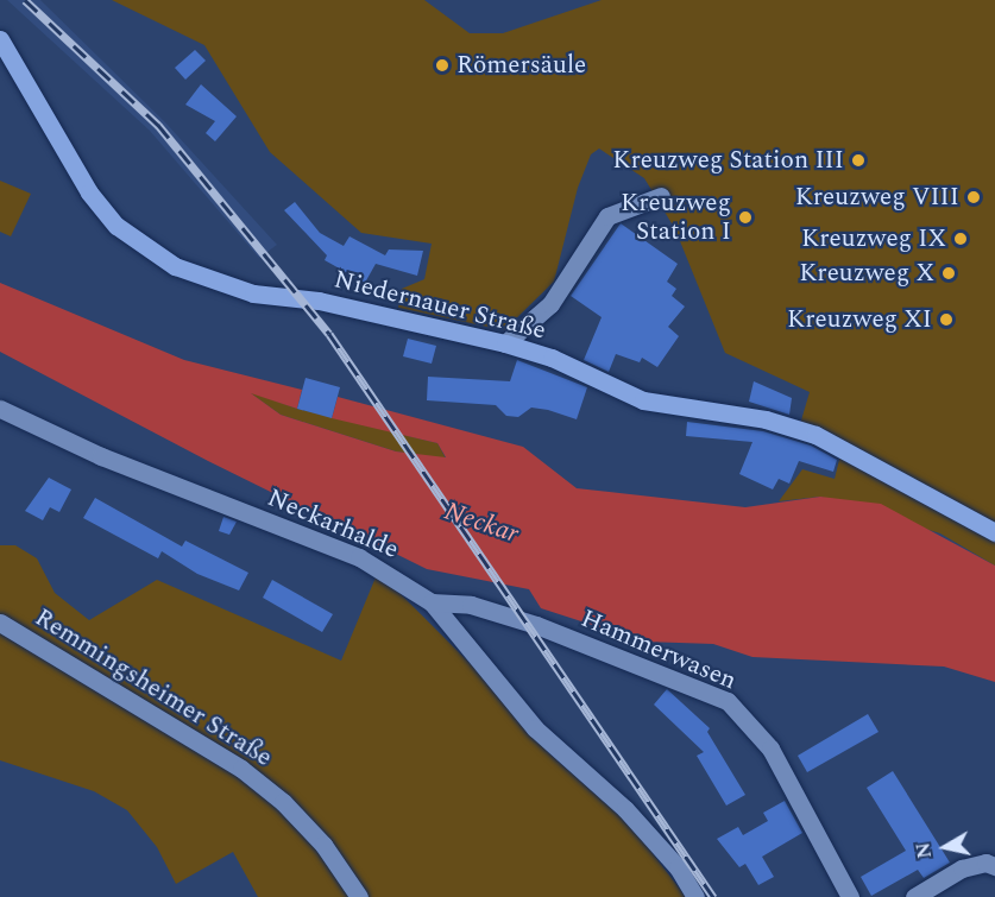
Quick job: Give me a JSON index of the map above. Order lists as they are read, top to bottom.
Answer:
{
  "streets": {
    "main road": ["Niedernauer Straße"],
    "street": ["Neckarhalde", "Hammerwasen", "Remmingsheimer Straße"]
  },
  "crossings": [
    ["Neckarhalde", "Hammerwasen"]
  ],
  "water": ["Neckar"],
  "places": [
    "Römersäule",
    "Kreuzweg Station III",
    "Kreuzweg VIII",
    "Kreuzweg Station I",
    "Kreuzweg IX",
    "Kreuzweg X",
    "Kreuzweg XI"
  ],
  "north": "left"
}
